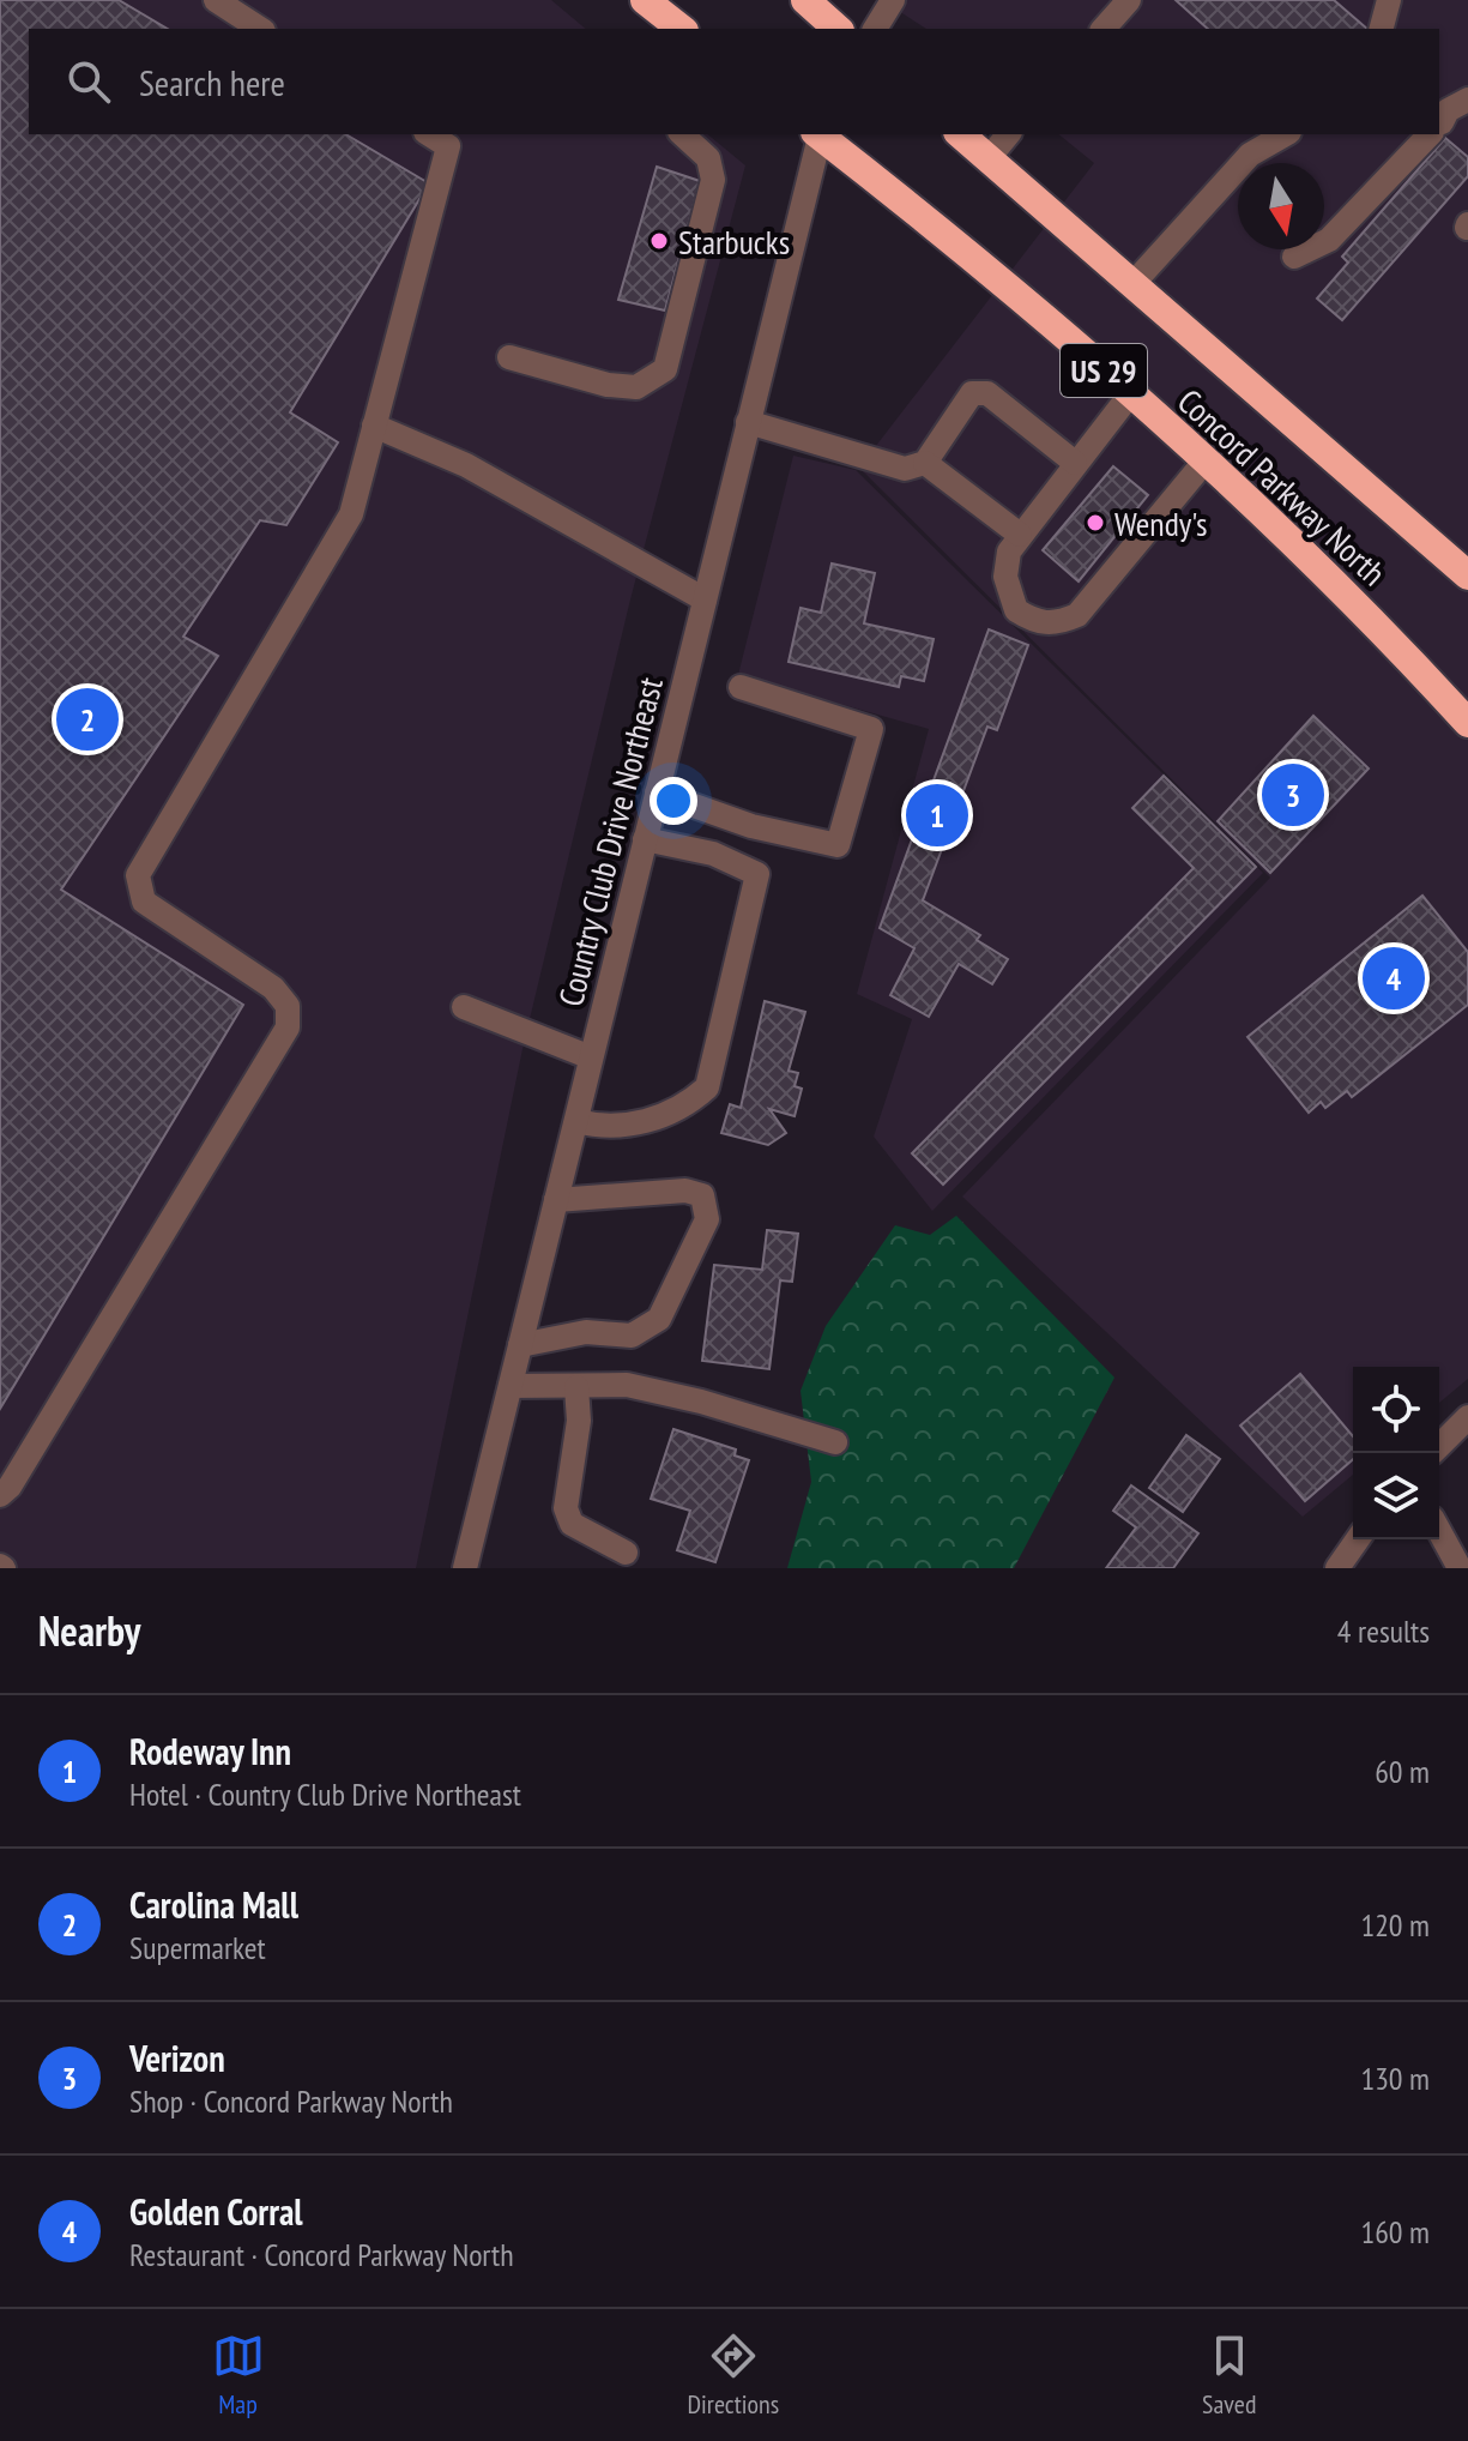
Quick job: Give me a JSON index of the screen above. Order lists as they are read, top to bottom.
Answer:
{
  "streets": {
    "highway": ["US 29", "Concord Parkway North"],
    "street": ["Country Club Drive Northeast"]
  },
  "places": ["Starbucks", "Wendy's"],
  "north": "bottom",
  "page": {
    "search": "Search here",
    "pins": [
      "2",
      "3",
      "1",
      "4"
    ],
    "heading": ["Nearby", "4 results"],
    "list": [
      {
        "mark": "1",
        "name": "Rodeway Inn",
        "note": "Hotel · Country Club Drive Northeast",
        "value": "60 m"
      },
      {
        "mark": "2",
        "name": "Carolina Mall",
        "note": "Supermarket",
        "value": "120 m"
      },
      {
        "mark": "3",
        "name": "Verizon",
        "note": "Shop · Concord Parkway North",
        "value": "130 m"
      },
      {
        "mark": "4",
        "name": "Golden Corral",
        "note": "Restaurant · Concord Parkway North",
        "value": "160 m"
      }
    ],
    "nav": ["Map", "Directions", "Saved"]
  }
}
